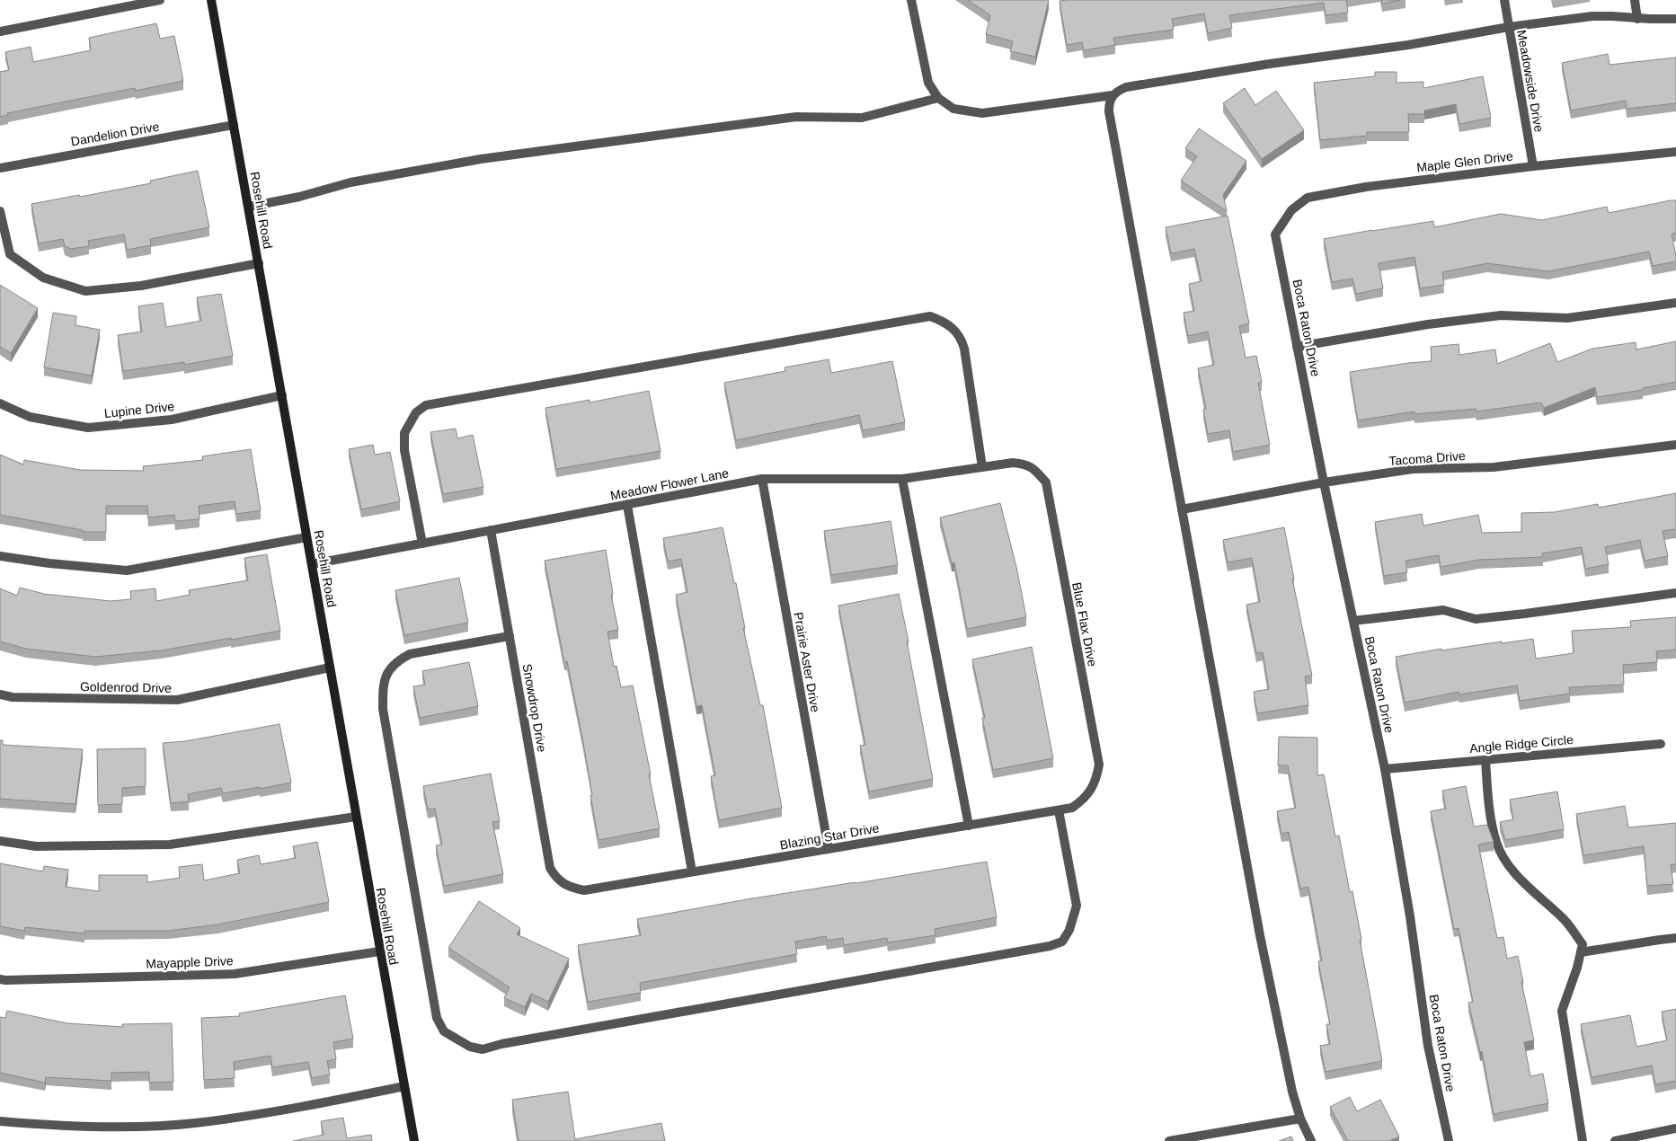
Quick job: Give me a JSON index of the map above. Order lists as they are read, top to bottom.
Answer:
{
  "streets": {
    "street": [
      "Meadowside Drive",
      "Dandelion Drive",
      "Maple Glen Drive",
      "Rosehill Road",
      "Boca Raton Drive",
      "Lupine Drive",
      "Tacoma Drive",
      "Meadow Flower Lane",
      "Blue Flax Drive",
      "Prairie Aster Drive",
      "Goldenrod Drive",
      "Snowdrop Drive",
      "Angle Ridge Circle",
      "Blazing Star Drive",
      "Mayapple Drive"
    ]
  },
  "crossings": [
    ["Meadowside Drive", "Maple Glen Drive"],
    ["Dandelion Drive", "Rosehill Road"],
    ["Maple Glen Drive", "Boca Raton Drive"],
    ["Rosehill Road", "Lupine Drive"],
    ["Rosehill Road", "Meadow Flower Lane"],
    ["Rosehill Road", "Goldenrod Drive"],
    ["Rosehill Road", "Mayapple Drive"],
    ["Boca Raton Drive", "Tacoma Drive"],
    ["Boca Raton Drive", "Angle Ridge Circle"],
    ["Meadow Flower Lane", "Blue Flax Drive"],
    ["Meadow Flower Lane", "Prairie Aster Drive"],
    ["Meadow Flower Lane", "Snowdrop Drive"],
    ["Blue Flax Drive", "Blazing Star Drive"],
    ["Prairie Aster Drive", "Blazing Star Drive"],
    ["Snowdrop Drive", "Blazing Star Drive"]
  ]
}
